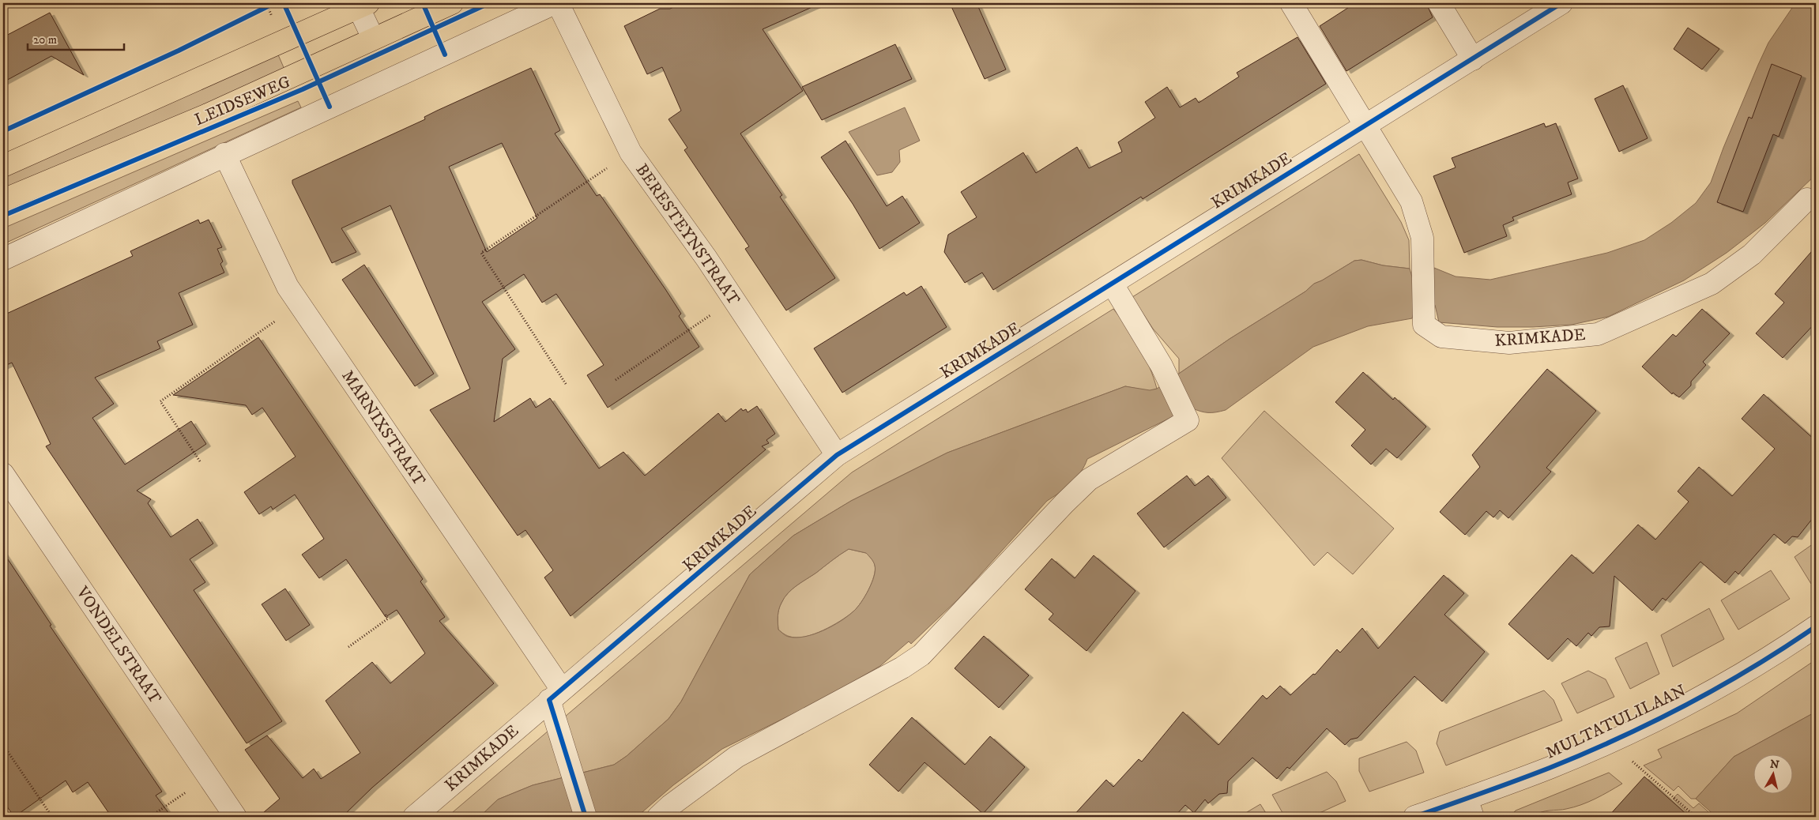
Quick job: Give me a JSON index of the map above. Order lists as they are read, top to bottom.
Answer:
{
  "streets": {
    "main road": ["LEIDSEWEG"],
    "street": [
      "KRIMKADE",
      "BERESTEYNSTRAAT",
      "MARNIXSTRAAT",
      "VONDELSTRAAT",
      "MULTATULILAAN"
    ]
  },
  "crossings": [
    ["KRIMKADE", "BERESTEYNSTRAAT"],
    ["KRIMKADE", "MARNIXSTRAAT"]
  ],
  "scale_bar": "20 m",
  "north": "top"
}
